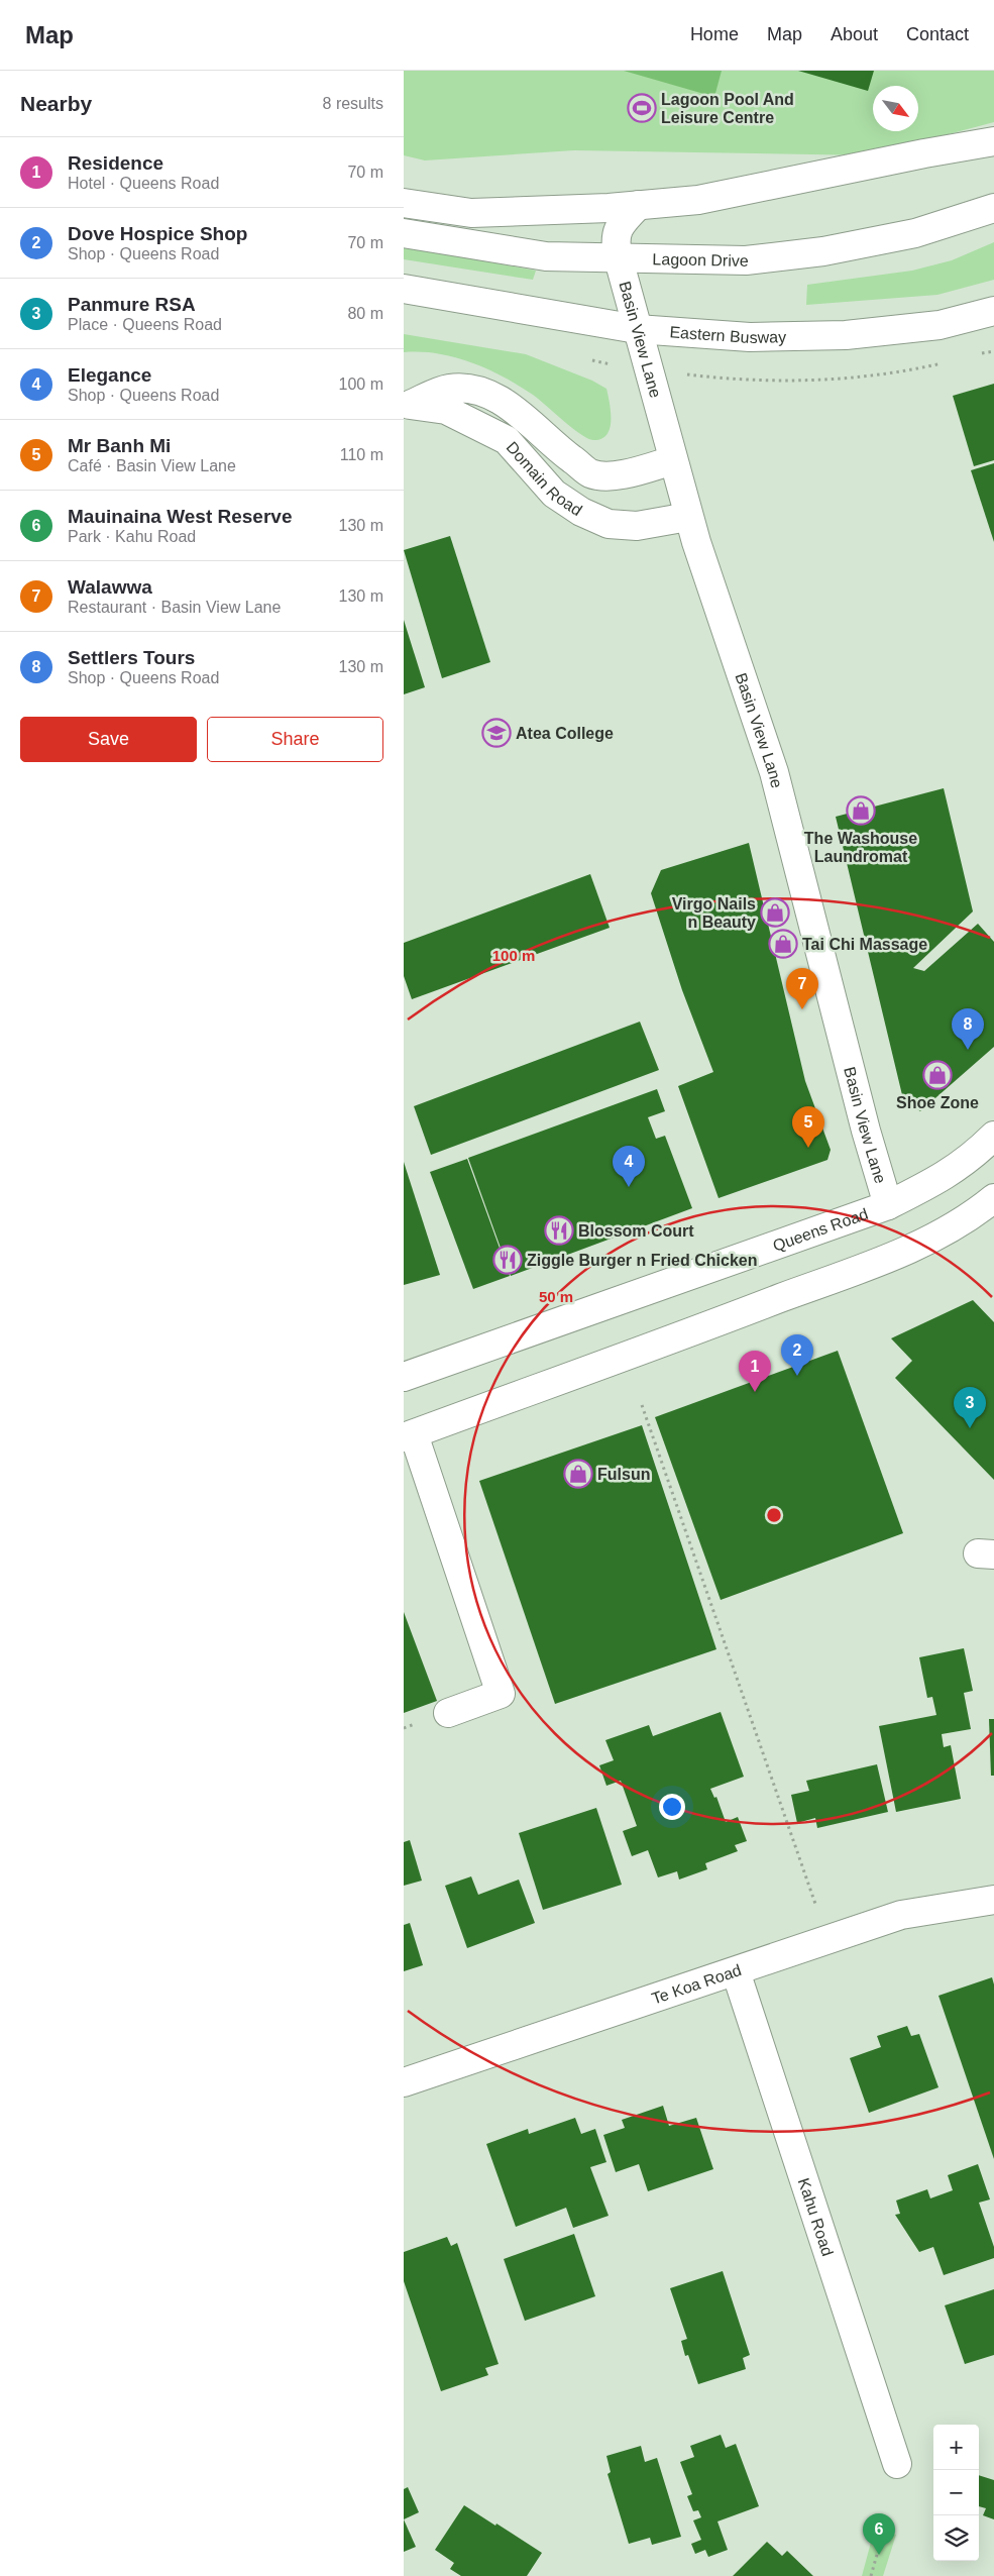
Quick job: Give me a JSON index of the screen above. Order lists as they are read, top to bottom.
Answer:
{
  "streets": {
    "street": [
      "Lagoon Drive",
      "Eastern Busway",
      "Basin View Lane",
      "Domain Road",
      "Queens Road",
      "Te Koa Road",
      "Kahu Road"
    ]
  },
  "crossings": [
    ["Lagoon Drive", "Basin View Lane"],
    ["Eastern Busway", "Basin View Lane"],
    ["Basin View Lane", "Domain Road"],
    ["Basin View Lane", "Queens Road"],
    ["Te Koa Road", "Kahu Road"]
  ],
  "places": {
    "sports": ["Lagoon Pool And Leisure Centre"],
    "school or university": ["Atea College"],
    "shop": [
      "The Washouse Laundromat",
      "Virgo Nails n Beauty",
      "Tai Chi Massage",
      "Shoe Zone",
      "Fulsun"
    ],
    "restaurant": ["Blossom Court", "Ziggle Burger n Fried Chicken"]
  },
  "north": "bottom right",
  "page": {
    "header": "Map",
    "nav": [
      "Home",
      "Map",
      "About",
      "Contact"
    ],
    "heading": ["Nearby", "8 results"],
    "list": [
      {
        "mark": "1",
        "name": "Residence",
        "note": "Hotel · Queens Road",
        "value": "70 m"
      },
      {
        "mark": "2",
        "name": "Dove Hospice Shop",
        "note": "Shop · Queens Road",
        "value": "70 m"
      },
      {
        "mark": "3",
        "name": "Panmure RSA",
        "note": "Place · Queens Road",
        "value": "80 m"
      },
      {
        "mark": "4",
        "name": "Elegance",
        "note": "Shop · Queens Road",
        "value": "100 m"
      },
      {
        "mark": "5",
        "name": "Mr Banh Mi",
        "note": "Café · Basin View Lane",
        "value": "110 m"
      },
      {
        "mark": "6",
        "name": "Mauinaina West Reserve",
        "note": "Park · Kahu Road",
        "value": "130 m"
      },
      {
        "mark": "7",
        "name": "Walawwa",
        "note": "Restaurant · Basin View Lane",
        "value": "130 m"
      },
      {
        "mark": "8",
        "name": "Settlers Tours",
        "note": "Shop · Queens Road",
        "value": "130 m"
      }
    ],
    "buttons": ["Save", "Share"],
    "pins": [
      "7",
      "8",
      "5",
      "4",
      "2",
      "1",
      "3",
      "6"
    ],
    "map_buttons": ["+", "−"]
  },
  "rings": ["100 m", "50 m"]
}
